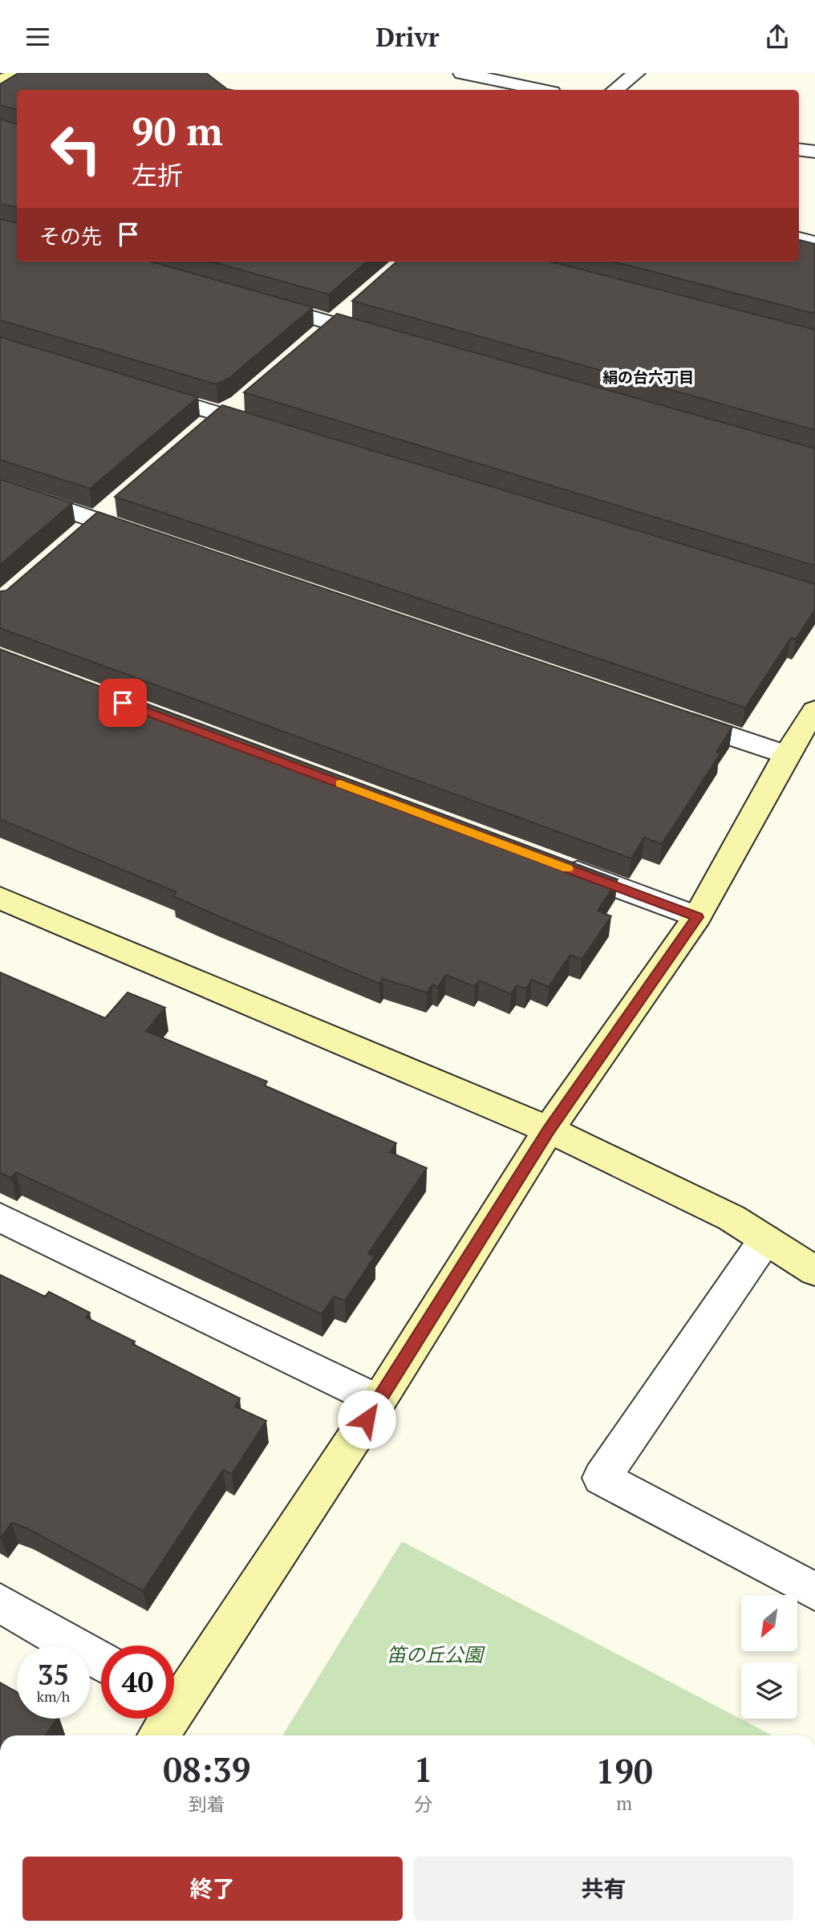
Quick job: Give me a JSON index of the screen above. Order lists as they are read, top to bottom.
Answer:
{
  "districts": ["絹の台六丁目"],
  "parks": ["笛の丘公園"],
  "north": "bottom left",
  "page": {
    "header": "Drivr",
    "turn": ["90 m", "左折"],
    "then": "その先",
    "speed": "35 km/h",
    "limit": "40",
    "eta": [
      "08:39",
      "到着",
      "1",
      "分",
      "190",
      "m"
    ],
    "buttons": ["終了", "共有"]
  }
}
